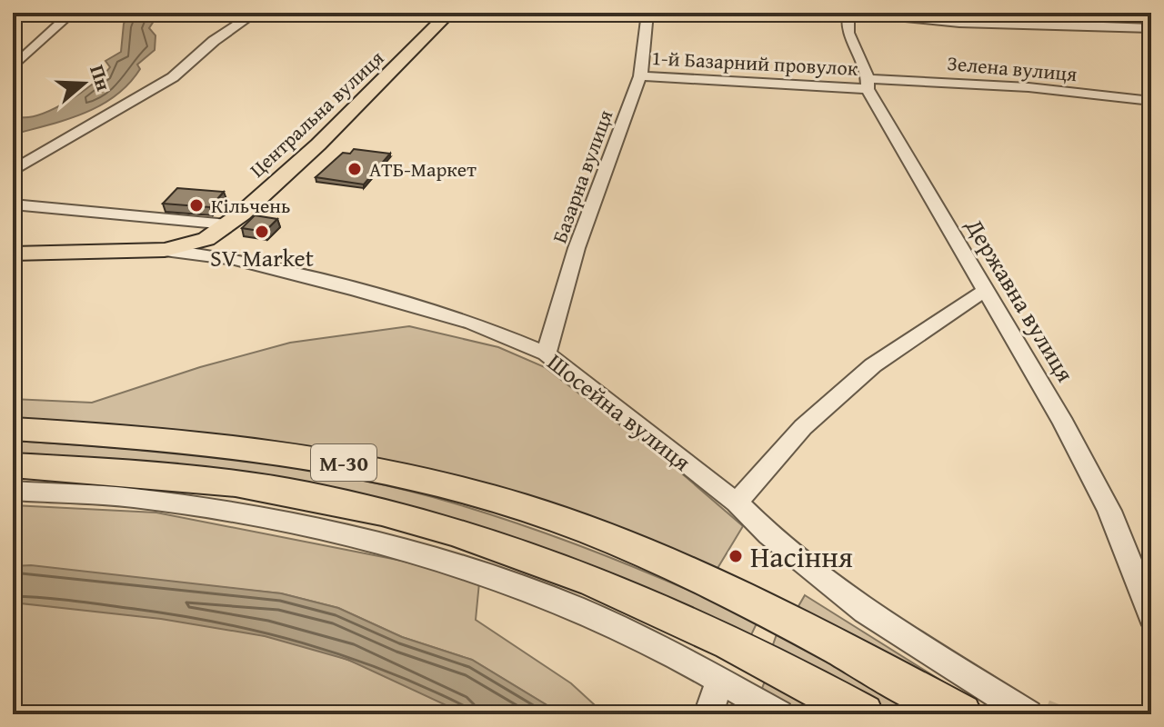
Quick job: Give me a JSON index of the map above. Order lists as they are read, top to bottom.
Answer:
{
  "streets": {
    "highway": ["М-30"],
    "main road": ["Центральна вулиця", "Шосейна вулиця"],
    "street": [
      "1-й Базарний провулок",
      "Зелена вулиця",
      "Базарна вулиця",
      "Державна вулиця"
    ]
  },
  "crossings": [
    ["1-й Базарний провулок", "Зелена вулиця"],
    ["1-й Базарний провулок", "Базарна вулиця"],
    ["1-й Базарний провулок", "Державна вулиця"],
    ["Зелена вулиця", "Державна вулиця"],
    ["Центральна вулиця", "Шосейна вулиця"],
    ["Базарна вулиця", "Шосейна вулиця"]
  ],
  "places": [
    "АТБ-Маркет",
    "Кільчень",
    "SV Market",
    "Насіння"
  ],
  "north": "right"
}
